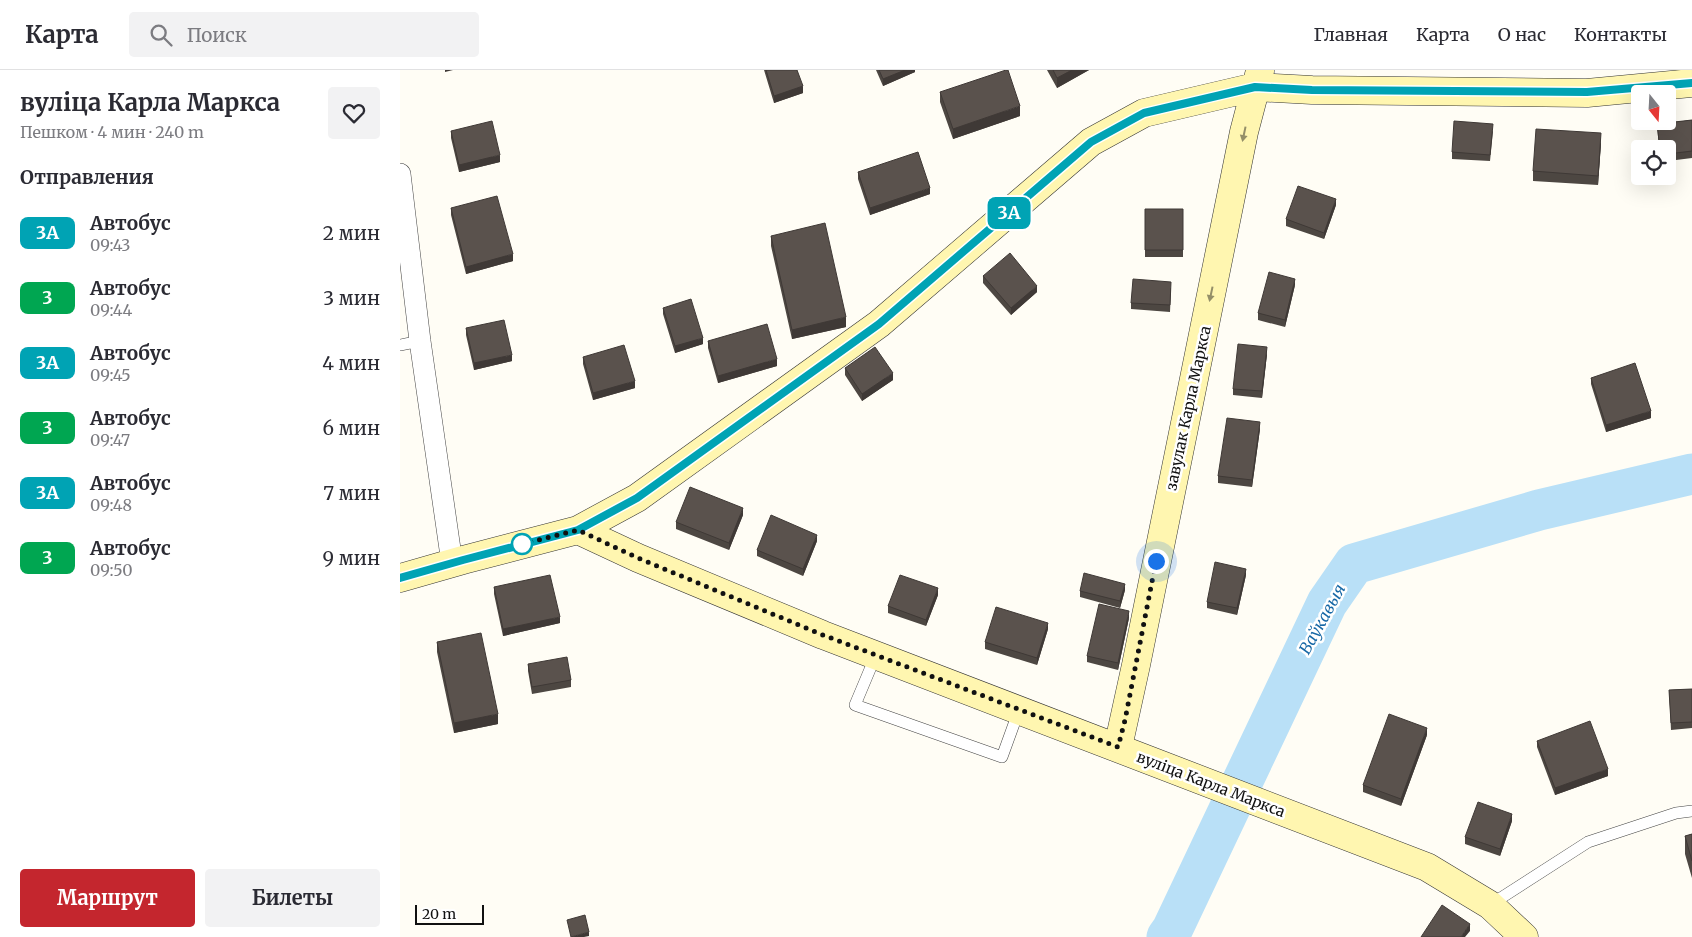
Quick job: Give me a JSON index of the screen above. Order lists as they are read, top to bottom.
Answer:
{
  "streets": {
    "street": ["завулак Карла Маркса", "вуліца Карла Маркса"]
  },
  "crossings": [
    ["завулак Карла Маркса", "вуліца Карла Маркса"]
  ],
  "one_way": ["завулак Карла Маркса"],
  "water": ["Ваўкавыя"],
  "lines": ["bus line 3А"],
  "scale_bar": "20 m",
  "north": "bottom",
  "page": {
    "header": "Карта",
    "search": "Поиск",
    "nav": [
      "Главная",
      "Карта",
      "О нас",
      "Контакты"
    ],
    "heading": [
      ["вуліца Карла Маркса", "Пешком · 4 мин · 240 m"],
      "Отправления"
    ],
    "on_map": "3А",
    "list": [
      {
        "mark": "3А",
        "name": "Автобус",
        "note": "09:43",
        "value": "2 мин"
      },
      {
        "mark": "3",
        "name": "Автобус",
        "note": "09:44",
        "value": "3 мин"
      },
      {
        "mark": "3А",
        "name": "Автобус",
        "note": "09:45",
        "value": "4 мин"
      },
      {
        "mark": "3",
        "name": "Автобус",
        "note": "09:47",
        "value": "6 мин"
      },
      {
        "mark": "3А",
        "name": "Автобус",
        "note": "09:48",
        "value": "7 мин"
      },
      {
        "mark": "3",
        "name": "Автобус",
        "note": "09:50",
        "value": "9 мин"
      }
    ],
    "buttons": ["Маршрут", "Билеты"],
    "scale": "20 m"
  }
}
